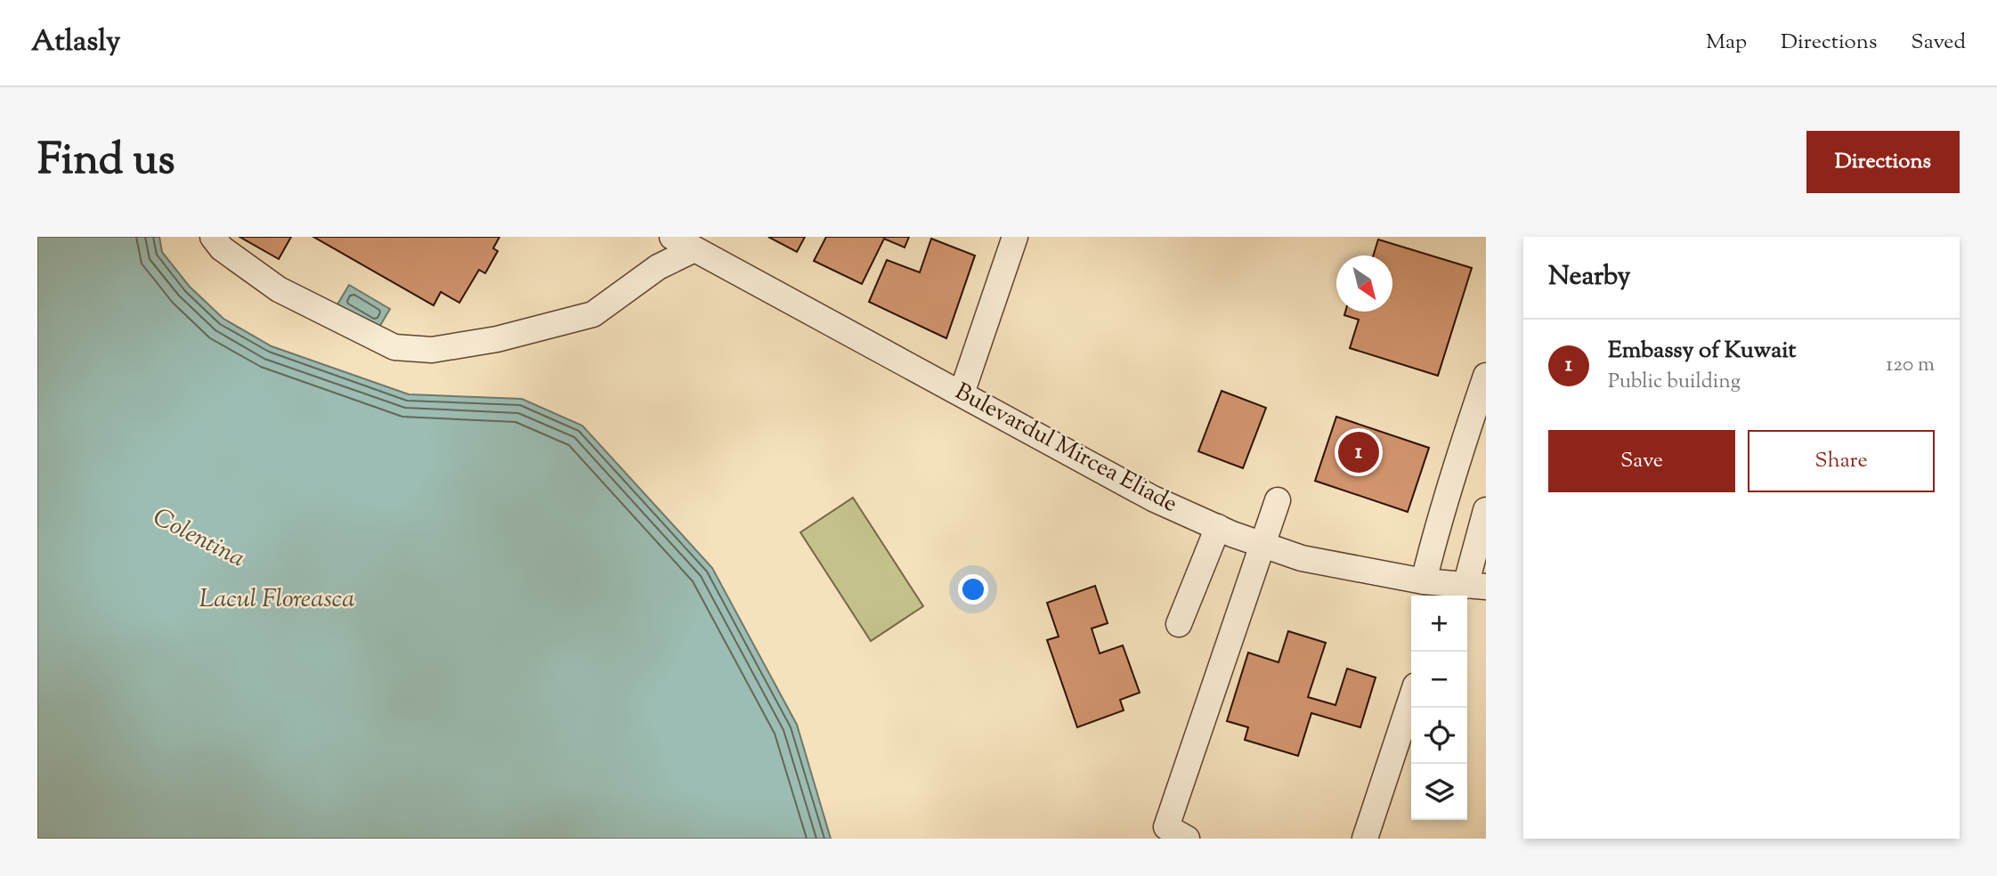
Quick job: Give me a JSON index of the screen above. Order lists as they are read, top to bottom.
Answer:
{
  "streets": {
    "street": ["Bulevardul Mircea Eliade"]
  },
  "water": ["Colentina", "Lacul Floreasca"],
  "north": "bottom right",
  "page": {
    "header": "Atlasly",
    "nav": ["Map", "Directions", "Saved"],
    "title": "Find us",
    "buttons": [
      "Directions",
      ["Save", "Share"]
    ],
    "heading": "Nearby",
    "list": [
      {
        "mark": "1",
        "name": "Embassy of Kuwait",
        "note": "Public building",
        "value": "120 m"
      }
    ],
    "pins": "1",
    "map_buttons": ["+", "−"]
  }
}
